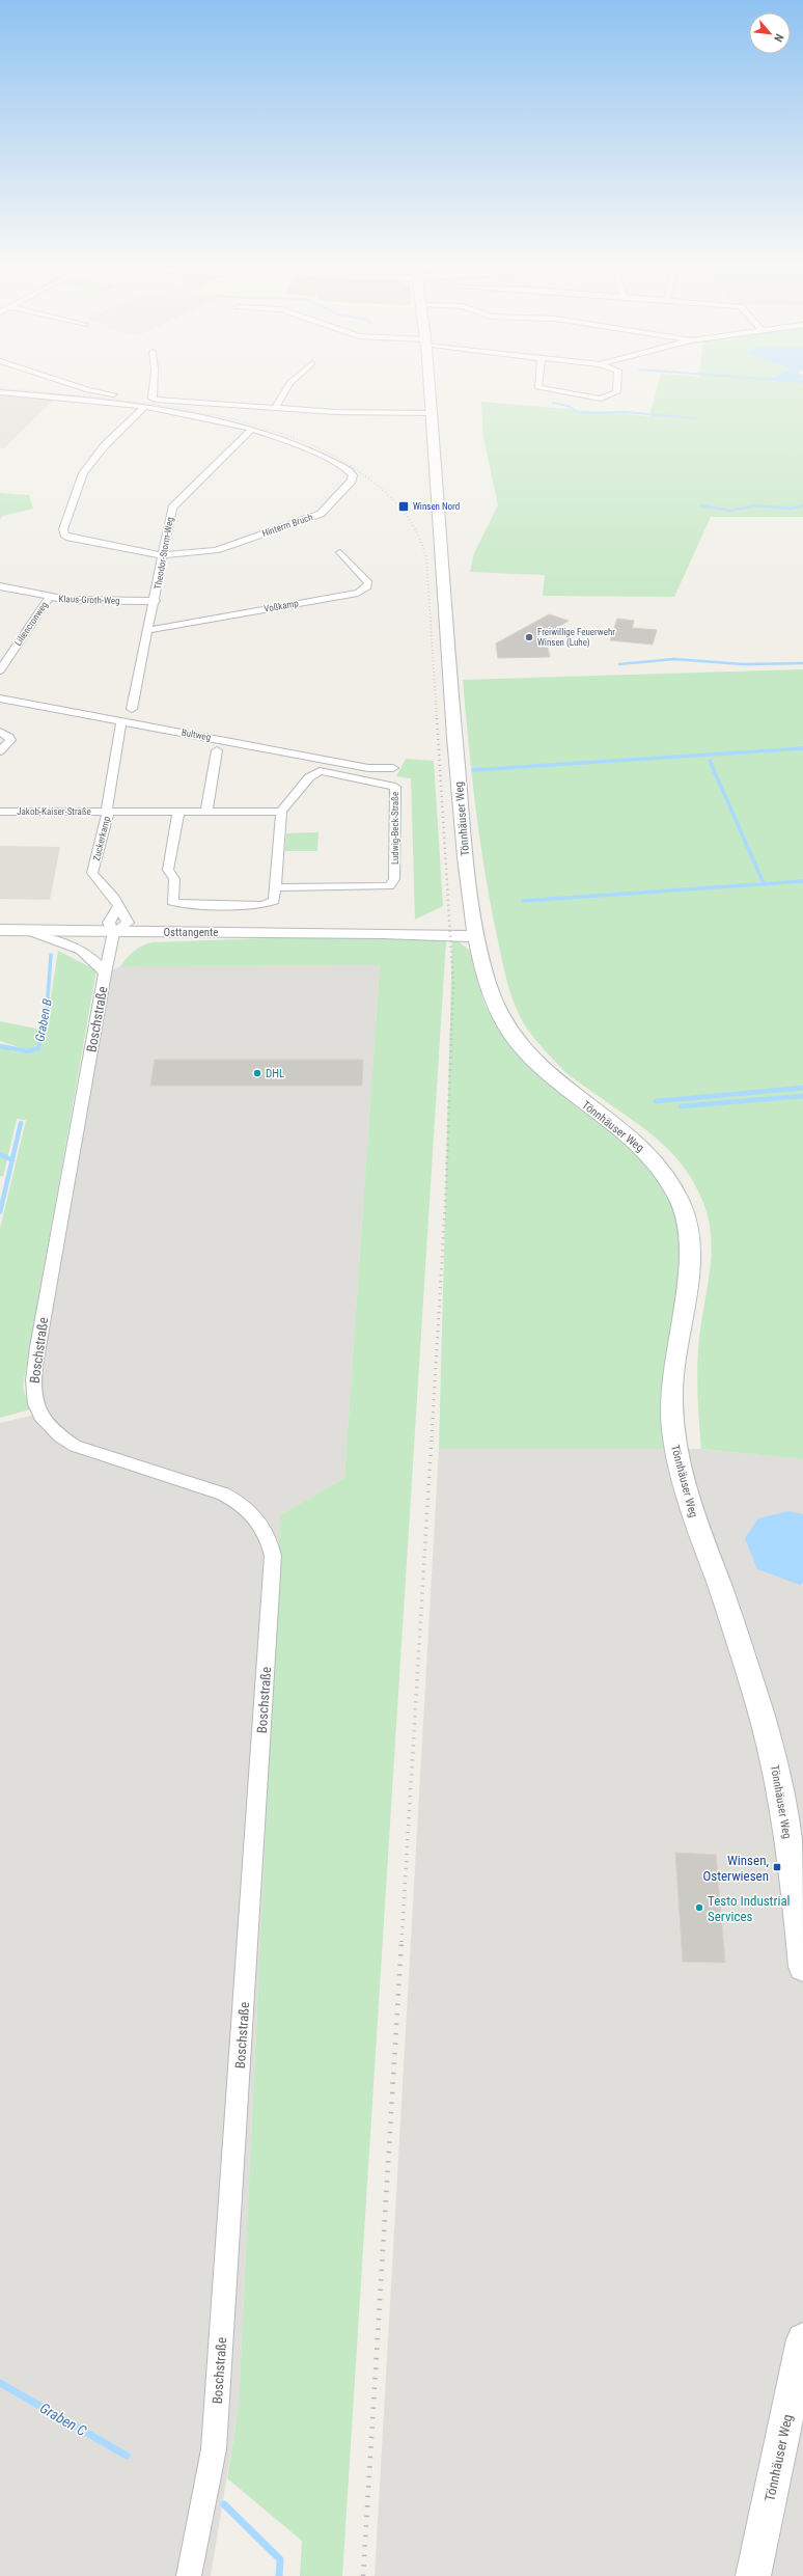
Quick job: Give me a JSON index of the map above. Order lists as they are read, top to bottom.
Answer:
{
  "streets": {
    "main road": ["Tönnhäuser Weg", "Osttangente"],
    "street": [
      "Hinterm Bruch",
      "Theodor-Storm-Weg",
      "Klaus-Groth-Weg",
      "Voßkamp",
      "Liliencronweg",
      "Bultweg",
      "Jakob-Kaiser-Straße",
      "Ludwig-Beck-Straße",
      "Zuckerkamp",
      "Boschstraße"
    ]
  },
  "crossings": [
    ["Hinterm Bruch", "Theodor-Storm-Weg"],
    ["Theodor-Storm-Weg", "Klaus-Groth-Weg"],
    ["Theodor-Storm-Weg", "Voßkamp"],
    ["Klaus-Groth-Weg", "Liliencronweg"],
    ["Bultweg", "Zuckerkamp"],
    ["Jakob-Kaiser-Straße", "Zuckerkamp"],
    ["Tönnhäuser Weg", "Osttangente"],
    ["Zuckerkamp", "Osttangente"],
    ["Zuckerkamp", "Boschstraße"],
    ["Osttangente", "Boschstraße"]
  ],
  "water": ["Graben B", "Graben C"],
  "places": {
    "transit": ["Winsen Nord", "Winsen, Osterwiesen"],
    "other": ["Freiwillige Feuerwehr Winsen (Luhe)", "DHL", "Testo Industrial Services"]
  },
  "north": "bottom right"
}
